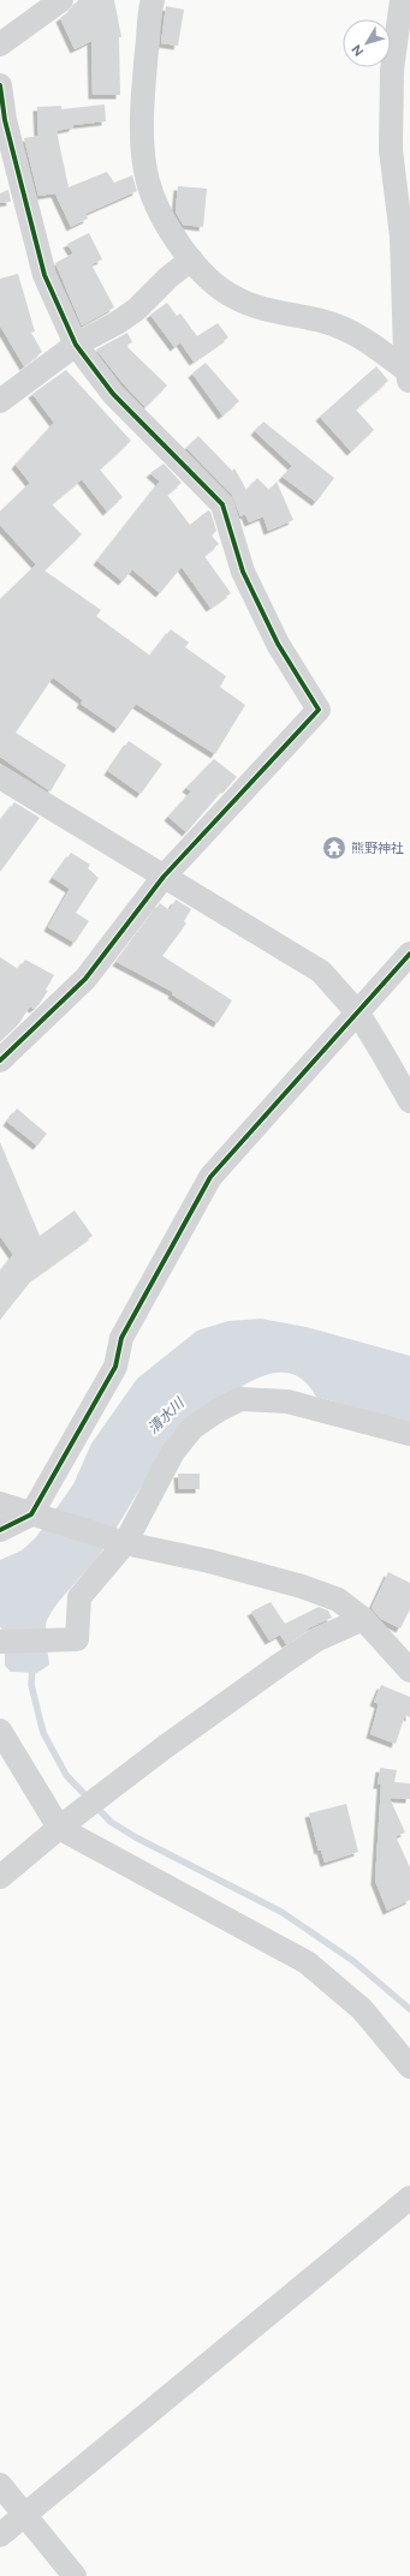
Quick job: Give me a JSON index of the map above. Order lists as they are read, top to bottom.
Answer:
{
  "water": ["清水川"],
  "places": {
    "temple": ["熊野神社"]
  },
  "north": "bottom left"
}
